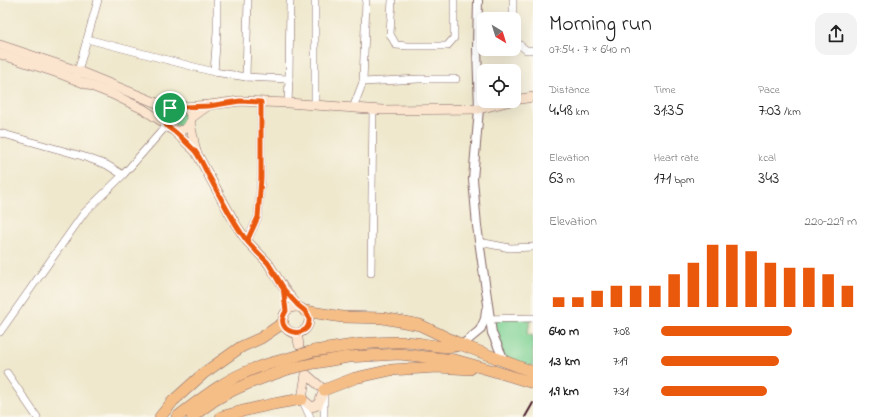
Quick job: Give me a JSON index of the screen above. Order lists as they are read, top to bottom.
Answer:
{
  "north": "bottom right",
  "page": {
    "heading": ["Morning run", "07:54 · 7 × 640 m"],
    "stats": [
      ["Distance", "4.48 km"],
      ["Time", "31:35"],
      ["Pace", "7:03 /km"],
      ["Elevation", "63 m"],
      ["Heart rate", "171 bpm"],
      ["kcal", "343"]
    ],
    "chart": ["Elevation", "220–229 m"],
    "list": [
      {
        "name": "640 m",
        "note": "7:08"
      },
      {
        "name": "1.3 km",
        "note": "7:19"
      },
      {
        "name": "1.9 km",
        "note": "7:31"
      }
    ]
  }
}
